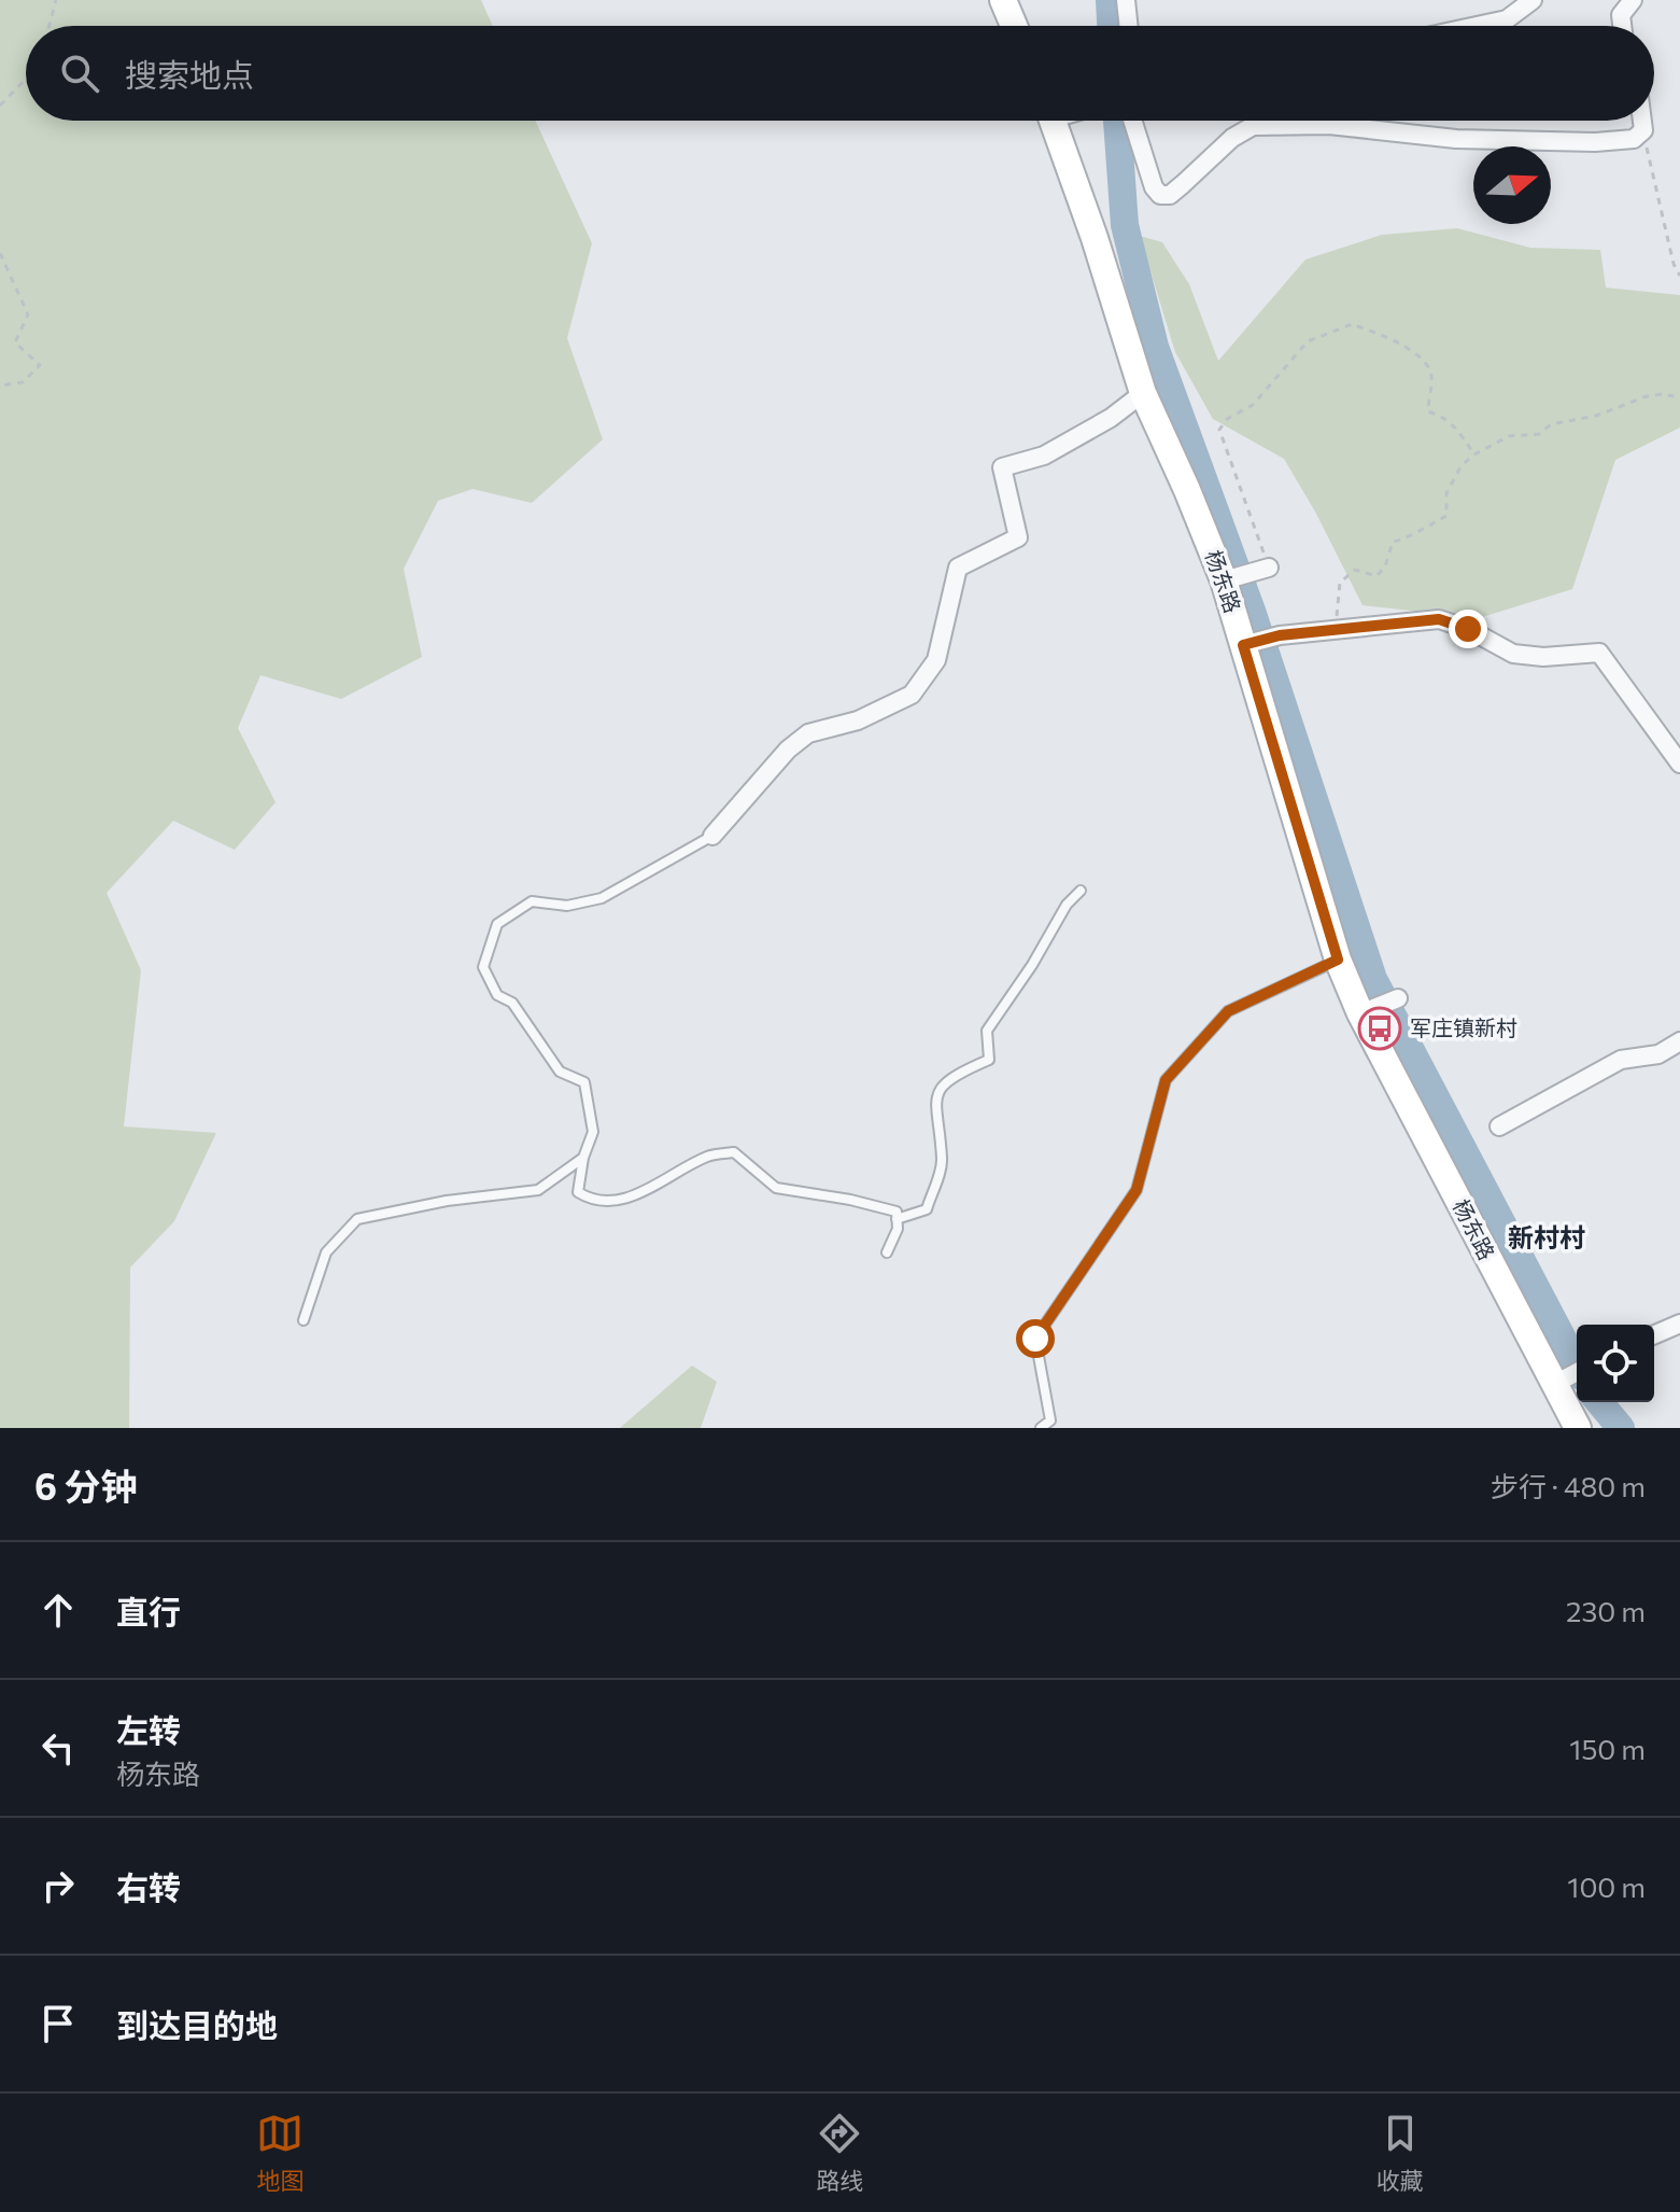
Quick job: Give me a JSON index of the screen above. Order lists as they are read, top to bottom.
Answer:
{
  "streets": {
    "street": ["杨东路"]
  },
  "districts": ["新村村"],
  "places": {
    "bus stop": ["军庄镇新村"]
  },
  "north": "right",
  "page": {
    "search": "搜索地点",
    "heading": ["6 分钟", "步行 · 480 m"],
    "list": [
      ["直行", "230 m"],
      ["左转", "杨东路", "150 m"],
      ["右转", "100 m"],
      "到达目的地"
    ],
    "nav": ["地图", "路线", "收藏"]
  }
}
